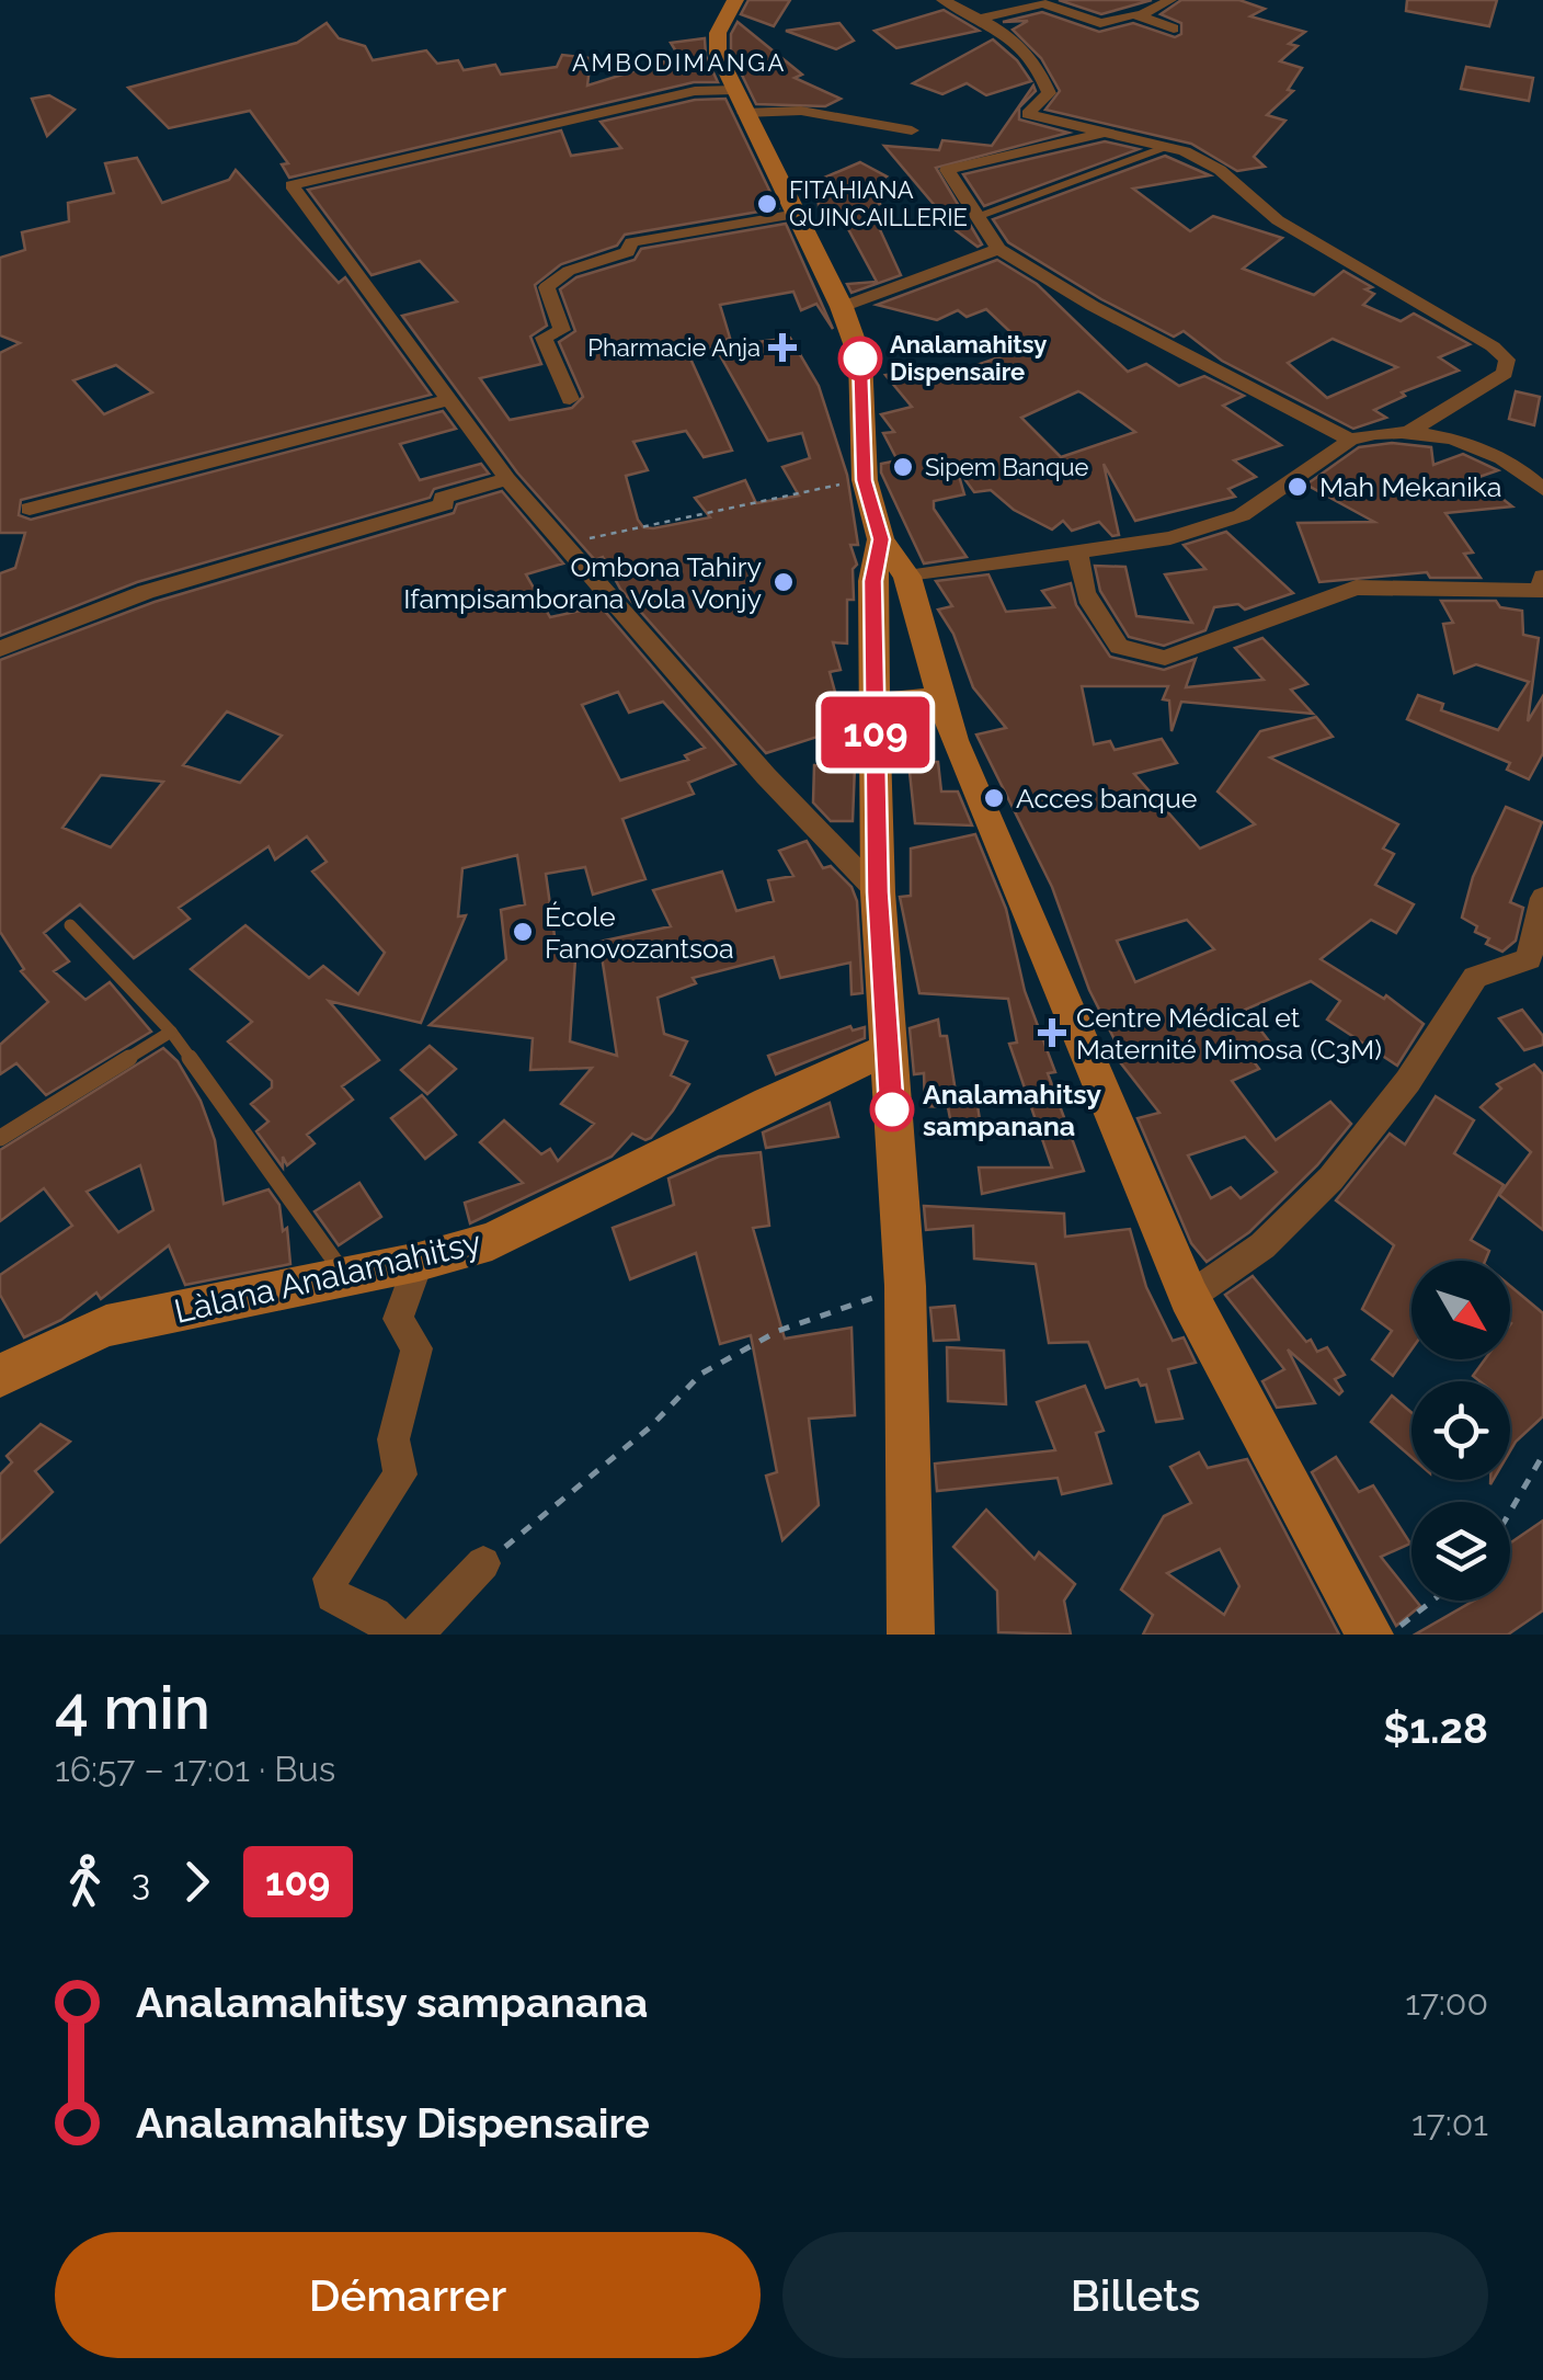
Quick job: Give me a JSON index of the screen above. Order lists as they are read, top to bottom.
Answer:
{
  "streets": {
    "main road": ["Làlana Analamahitsy"]
  },
  "districts": ["AMBODIMANGA"],
  "places": {
    "other": [
      "FITAHIANA QUINCAILLERIE",
      "Analamahitsy Dispensaire",
      "Sipem Banque",
      "Mah Mekanika",
      "Ombona Tahiry Ifampisamborana Vola Vonjy",
      "Acces banque",
      "École Fanovozantsoa",
      "Analamahitsy sampanana"
    ],
    "health": ["Pharmacie Anja", "Centre Médical et Maternité Mimosa (C3M)"]
  },
  "lines": ["bus line 109"],
  "north": "bottom right",
  "page": {
    "on_map": "109",
    "heading": ["4 min", "16:57 – 17:01 · Bus", "$1.28"],
    "legs": ["3", "109"],
    "list": [
      {
        "name": "Analamahitsy sampanana",
        "value": "17:00"
      },
      {
        "name": "Analamahitsy Dispensaire",
        "value": "17:01"
      }
    ],
    "buttons": ["Démarrer", "Billets"]
  }
}
